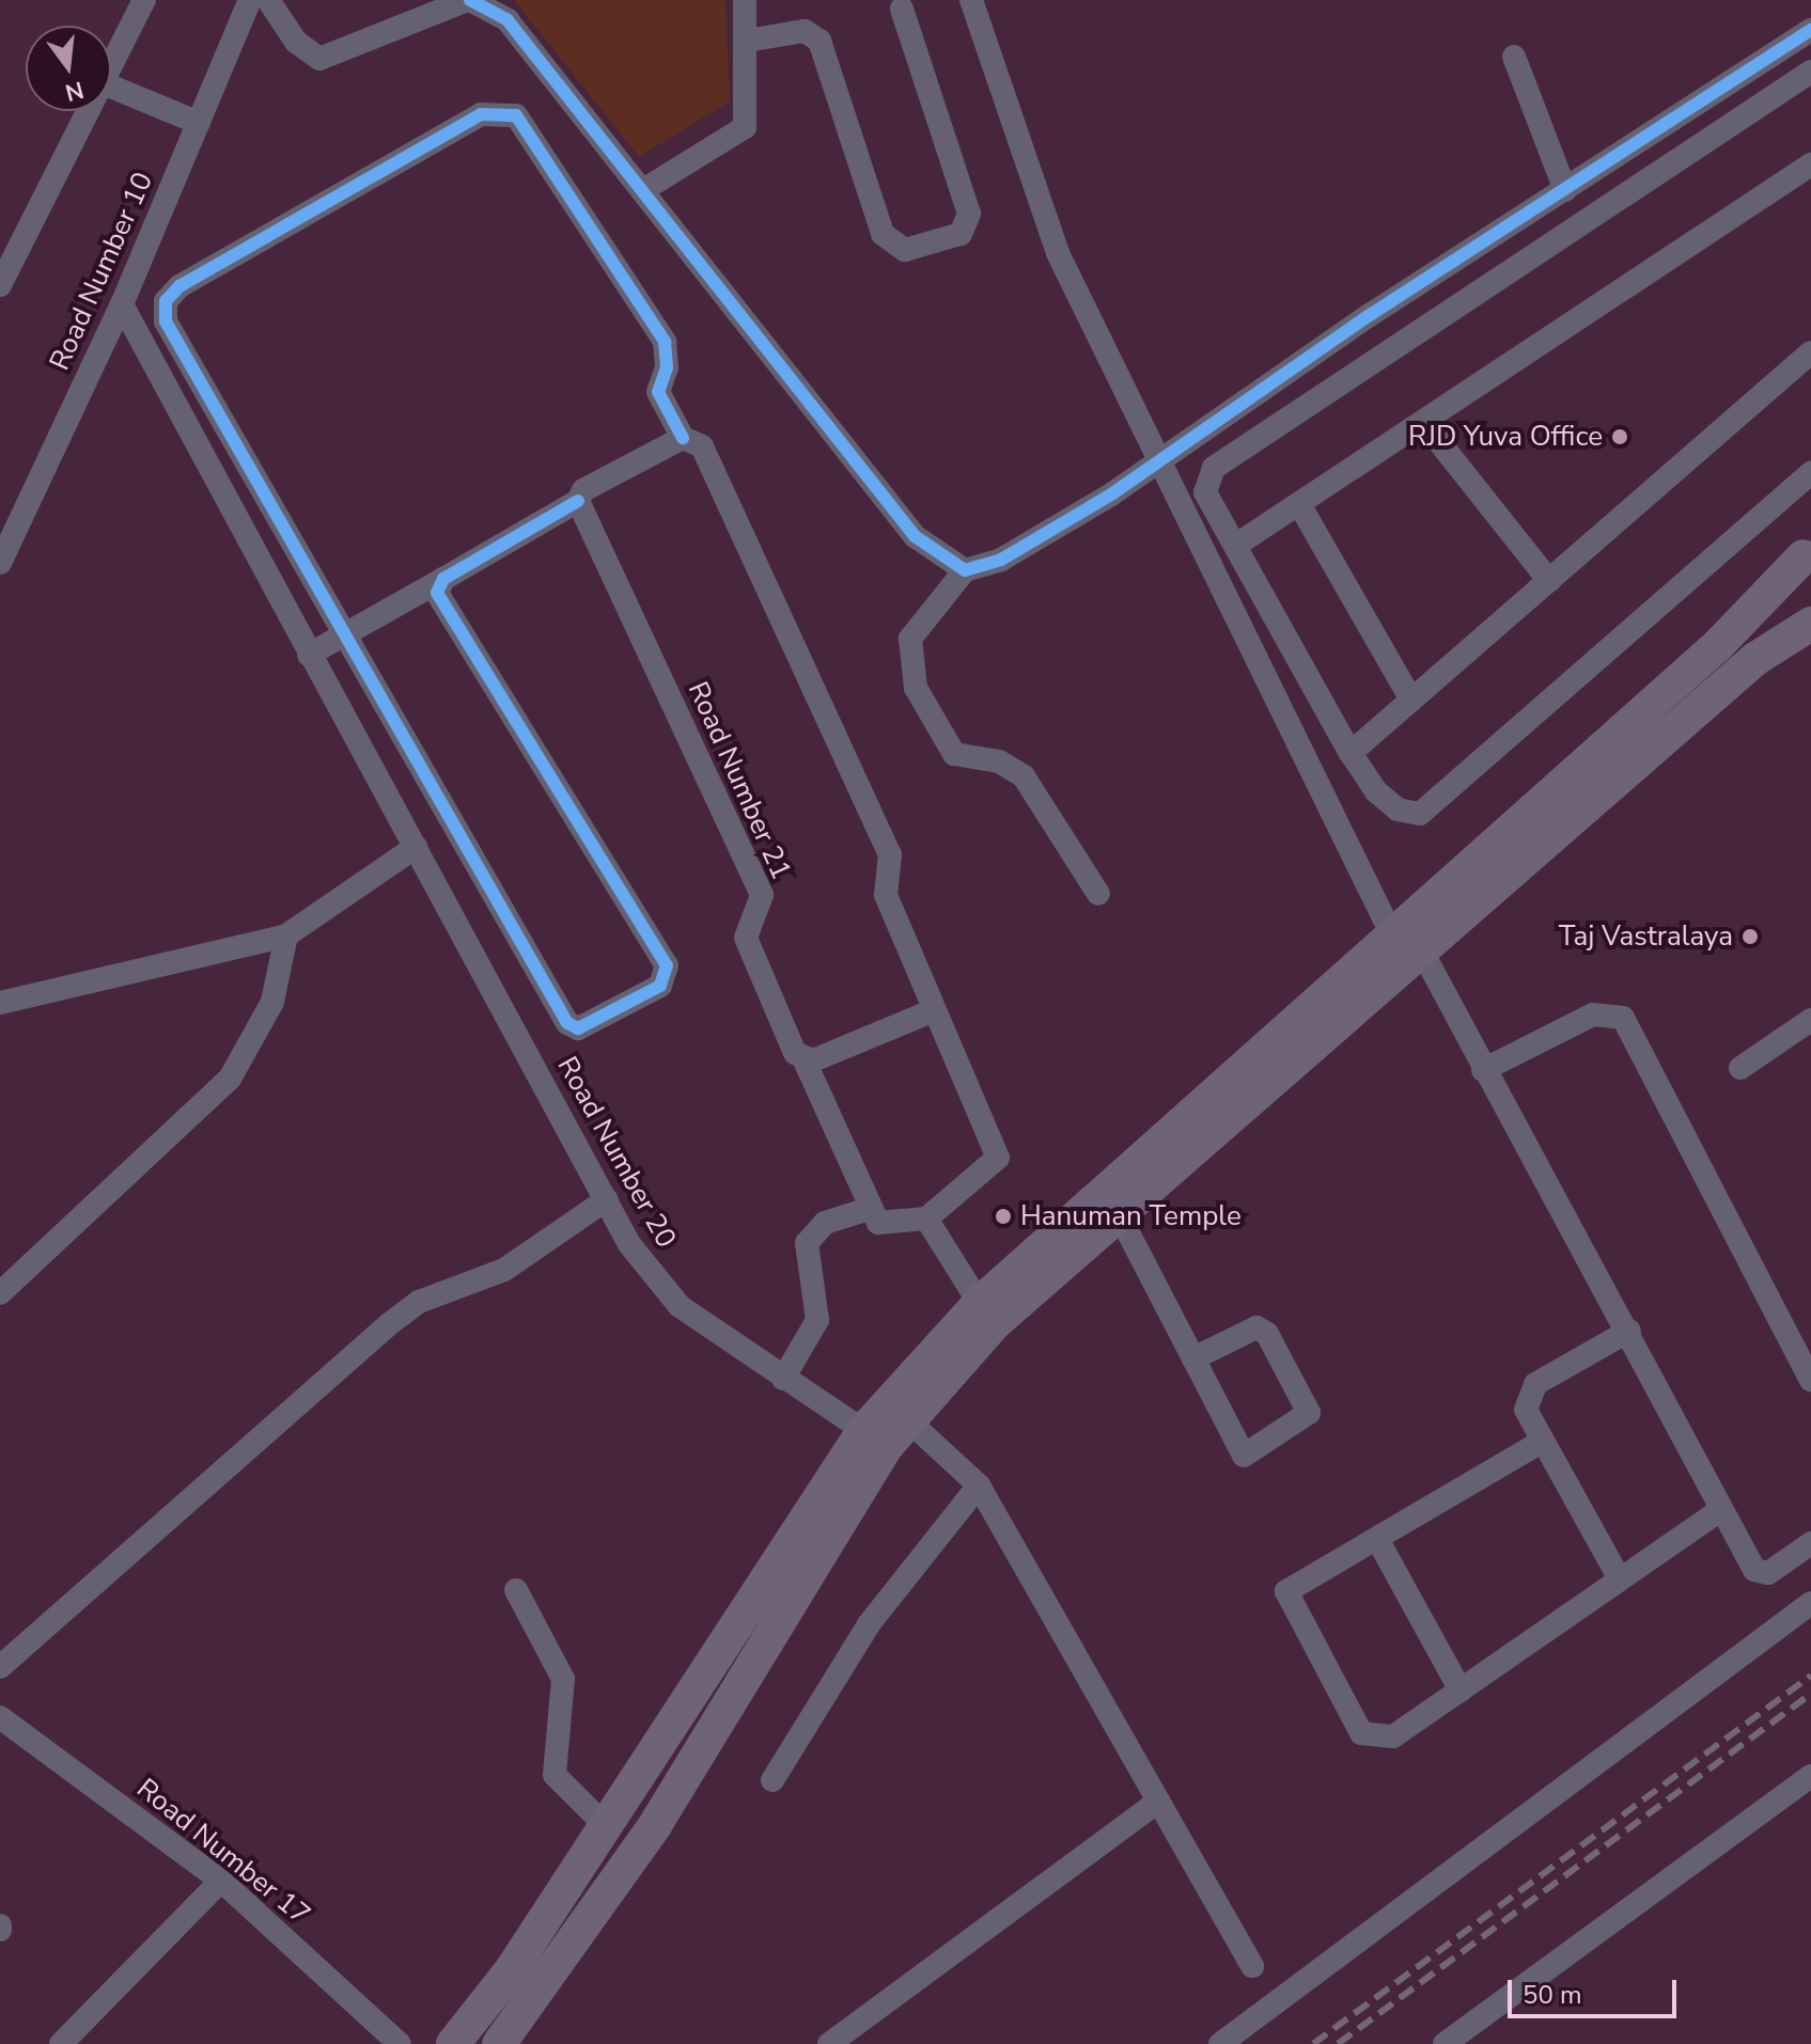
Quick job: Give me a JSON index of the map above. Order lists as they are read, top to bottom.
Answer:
{
  "streets": {
    "street": [
      "Road Number 10",
      "Road Number 21",
      "Road Number 20",
      "Road Number 17"
    ]
  },
  "crossings": [
    ["Road Number 10", "Road Number 20"]
  ],
  "places": ["RJD Yuva Office", "Taj Vastralaya", "Hanuman Temple"],
  "scale_bar": "50 m",
  "north": "bottom"
}
